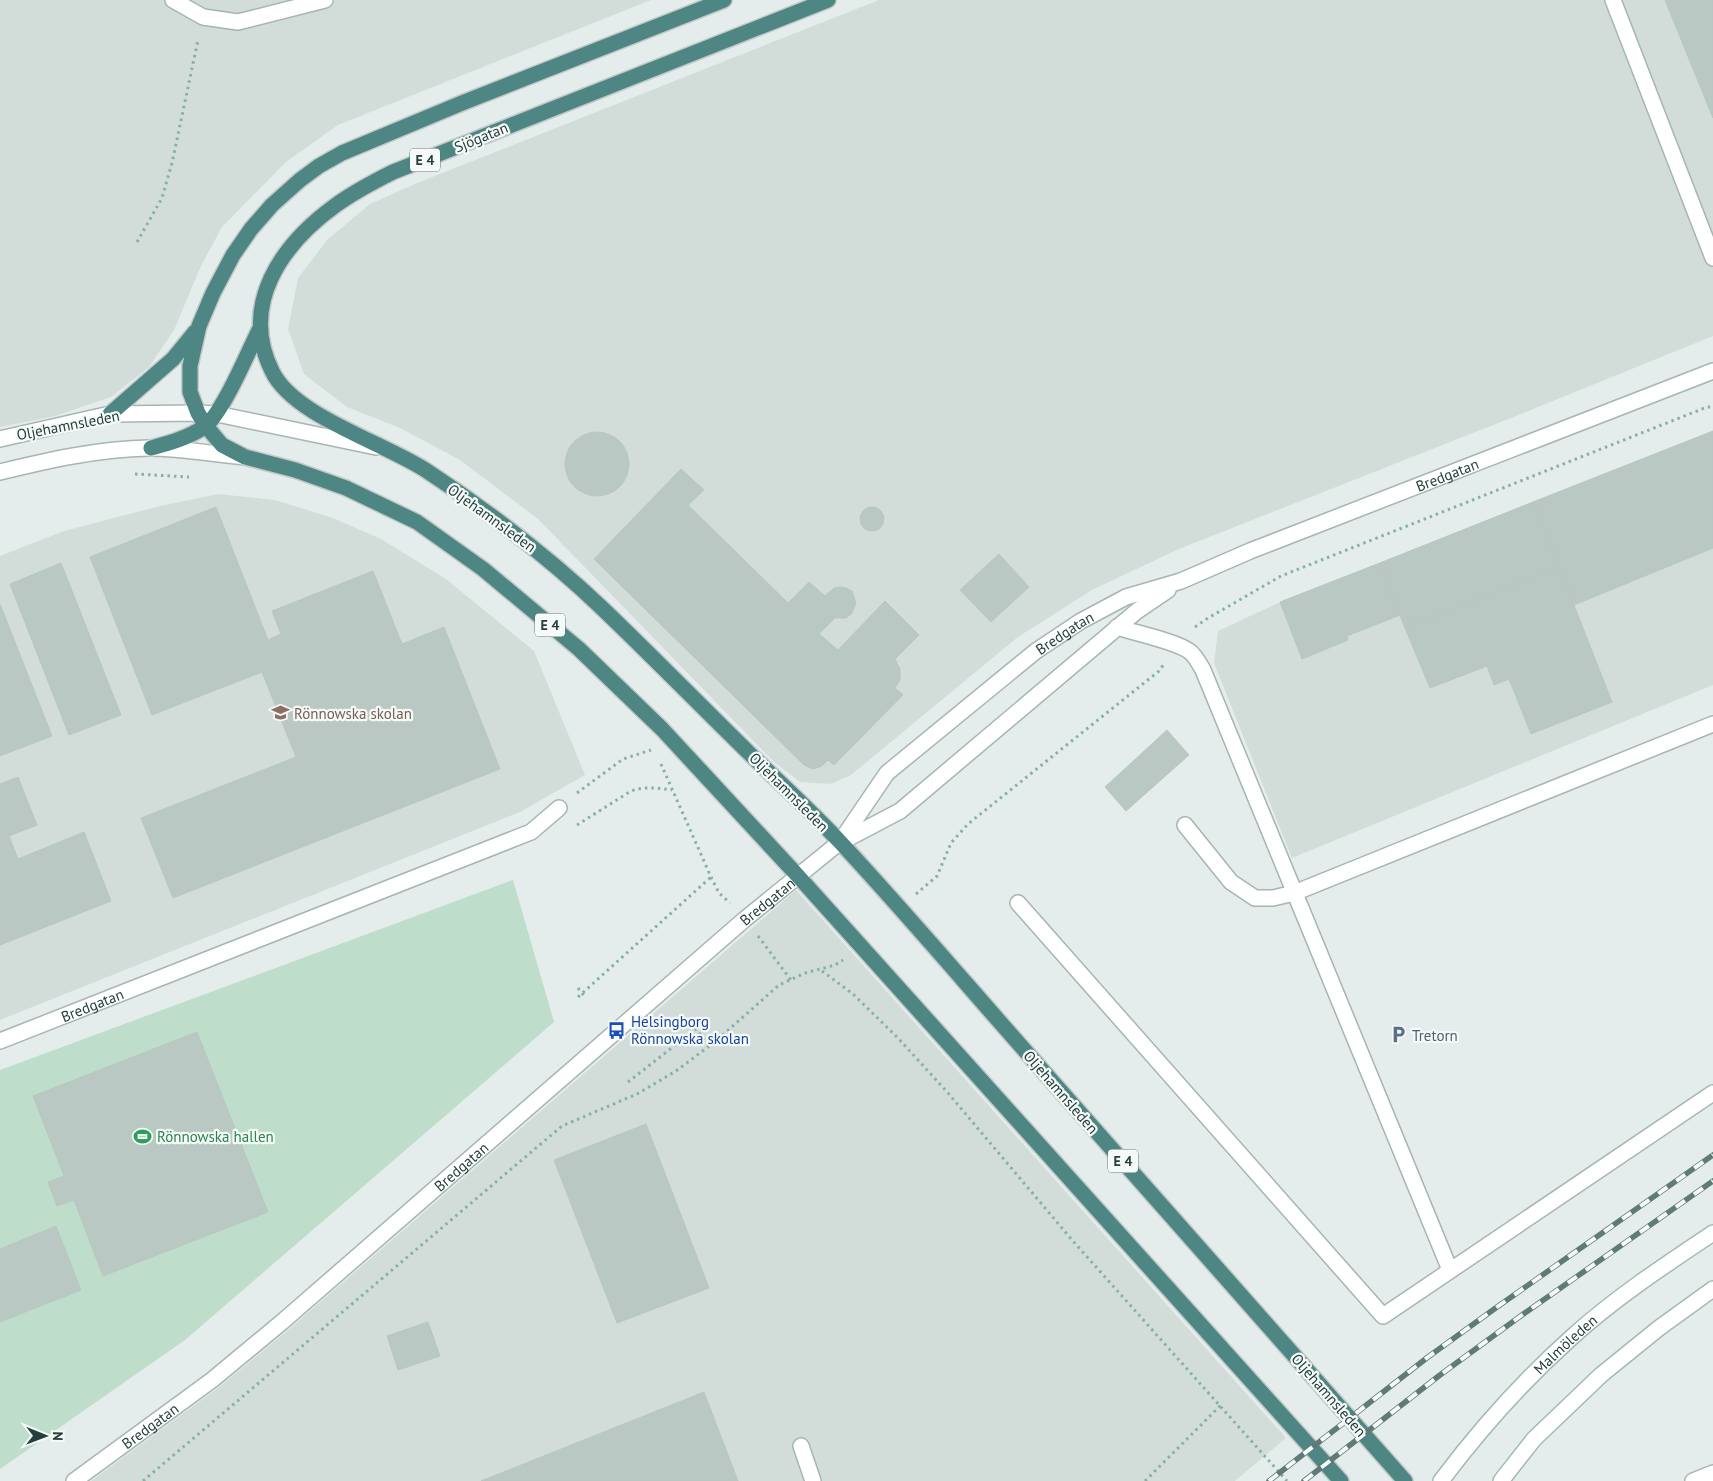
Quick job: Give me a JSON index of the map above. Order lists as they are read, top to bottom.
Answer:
{
  "streets": {
    "highway": ["Sjögatan", "E 4", "Oljehamnsleden"],
    "street": ["Bredgatan", "Malmöleden"]
  },
  "crossings": [
    ["Sjögatan", "Oljehamnsleden"],
    ["E 4", "Oljehamnsleden"],
    ["Oljehamnsleden", "Bredgatan"]
  ],
  "places": {
    "school or university": ["Rönnowska skolan"],
    "bus stop": ["Helsingborg Rönnowska skolan"],
    "parking": ["Tretorn"],
    "sports": ["Rönnowska hallen"]
  },
  "north": "right"
}
